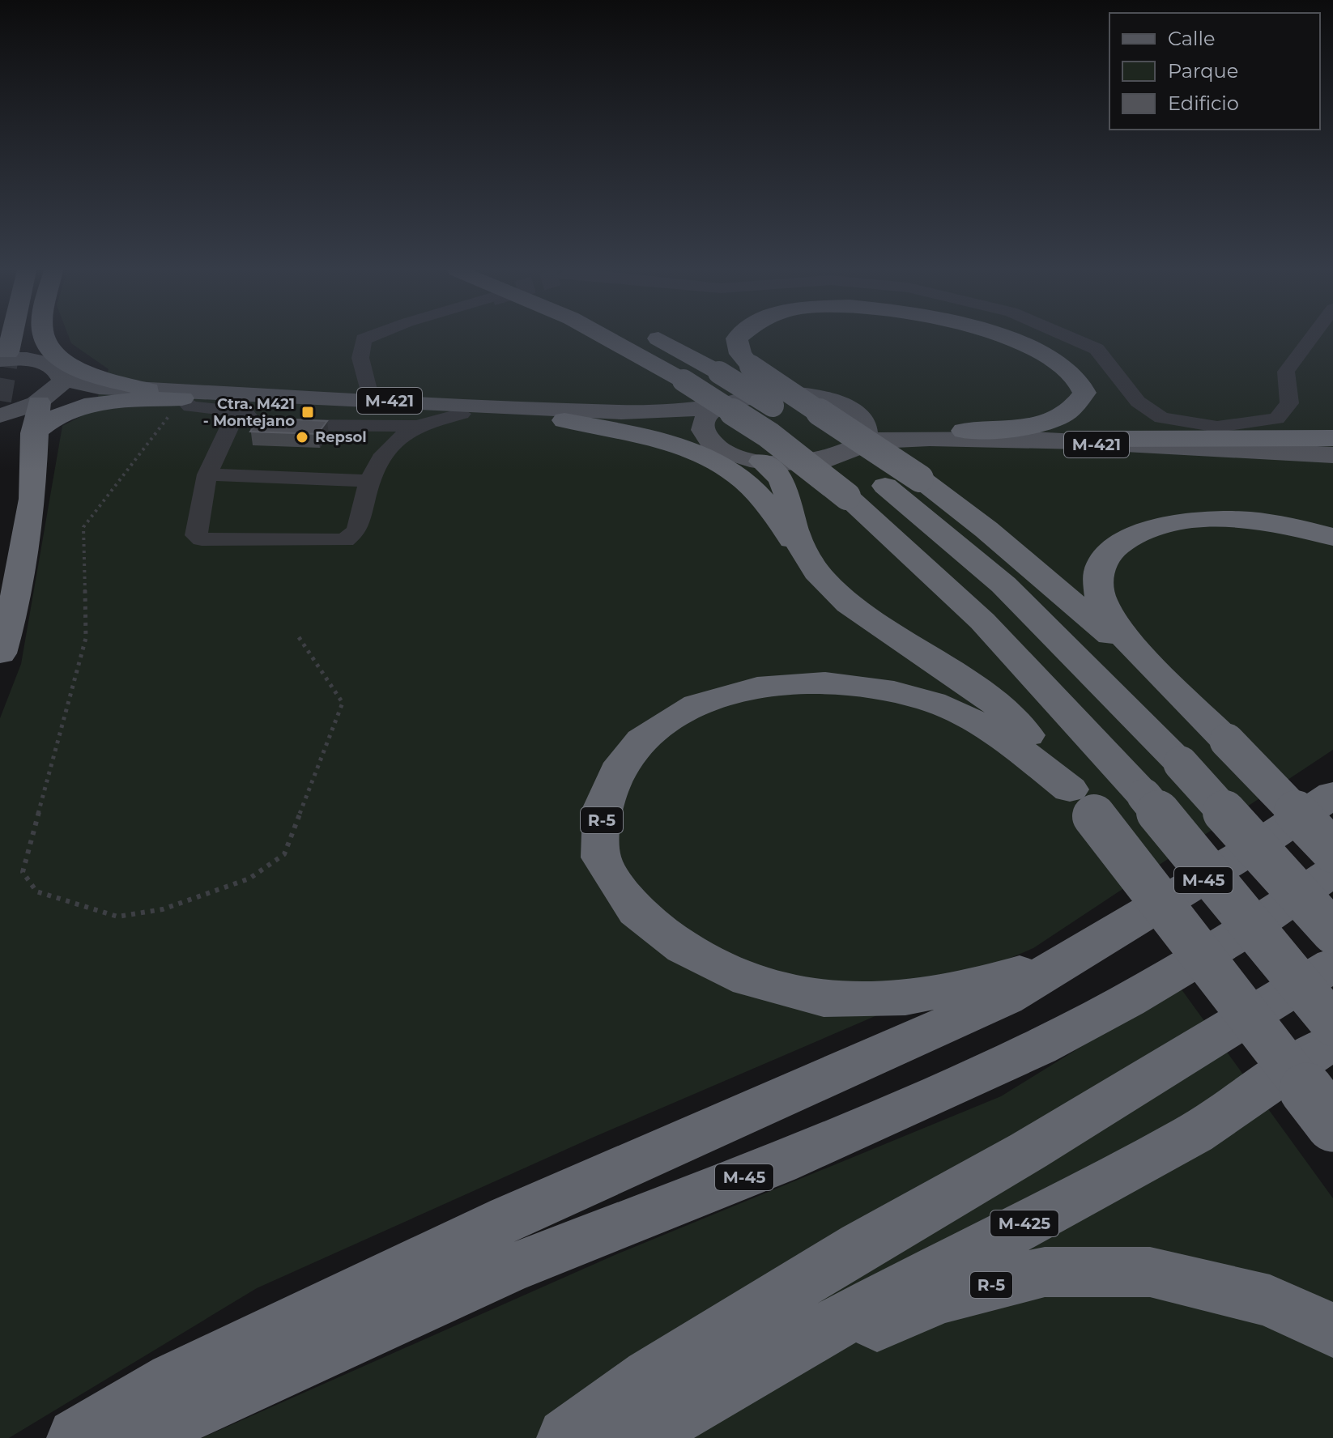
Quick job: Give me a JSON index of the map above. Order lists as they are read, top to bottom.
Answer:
{
  "streets": {
    "highway": ["R-5", "M-45", "M-425"],
    "main road": ["M-421"]
  },
  "crossings": [
    ["R-5", "M-45"]
  ],
  "places": {
    "transit": ["Ctra. M421 - Montejano"],
    "other": ["Repsol"]
  },
  "legend": ["Calle", "Parque", "Edificio"]
}
